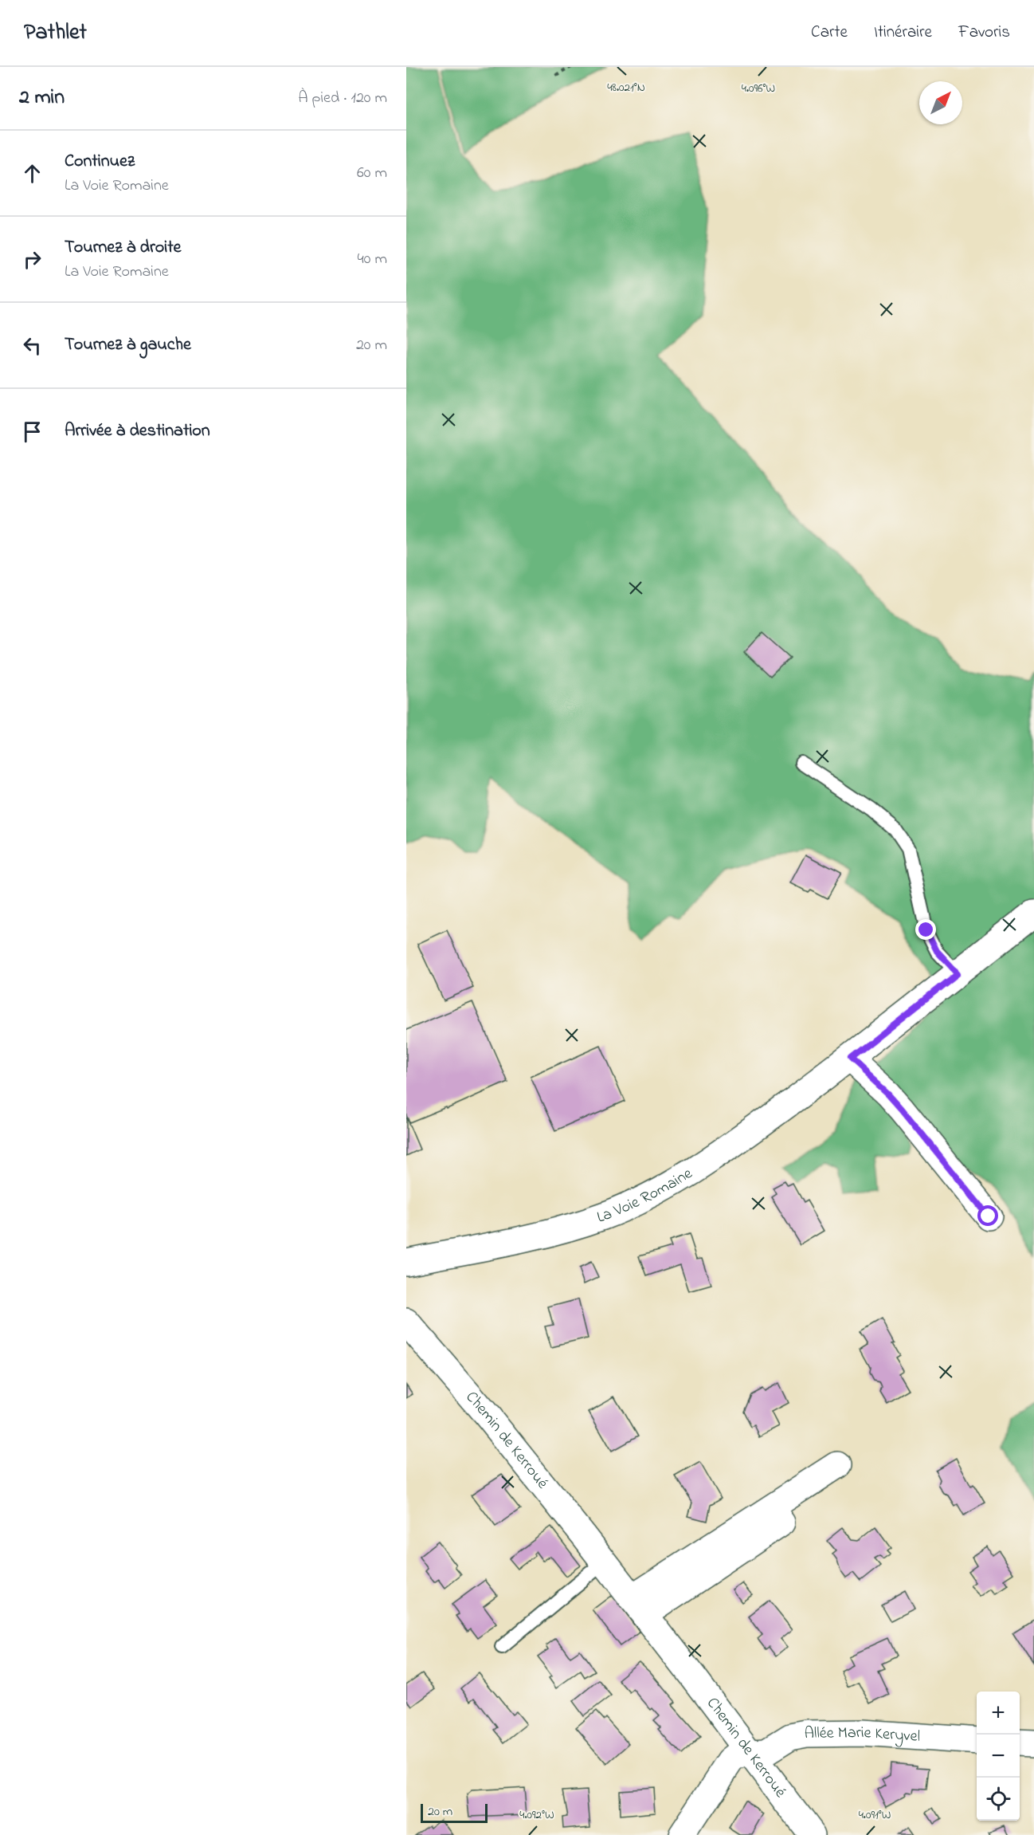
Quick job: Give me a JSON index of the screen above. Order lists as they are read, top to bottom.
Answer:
{
  "streets": {
    "street": ["La Voie Romaine", "Chemin de Kerroué", "Allée Marie Keryvel"]
  },
  "crossings": [
    ["Chemin de Kerroué", "Allée Marie Keryvel"]
  ],
  "scale_bar": "20 m",
  "north": "top right",
  "page": {
    "header": "Pathlet",
    "nav": ["Carte", "Itinéraire", "Favoris"],
    "heading": ["2 min", "À pied · 120 m"],
    "list": [
      ["Continuez", "La Voie Romaine", "60 m"],
      ["Tournez à droite", "La Voie Romaine", "40 m"],
      ["Tournez à gauche", "20 m"],
      "Arrivée à destination"
    ],
    "map_buttons": ["+", "−"],
    "scale": "20 m"
  },
  "coordinates": [
    "48.021°N",
    "4.096°W",
    "4.092°W",
    "4.091°W"
  ]
}
